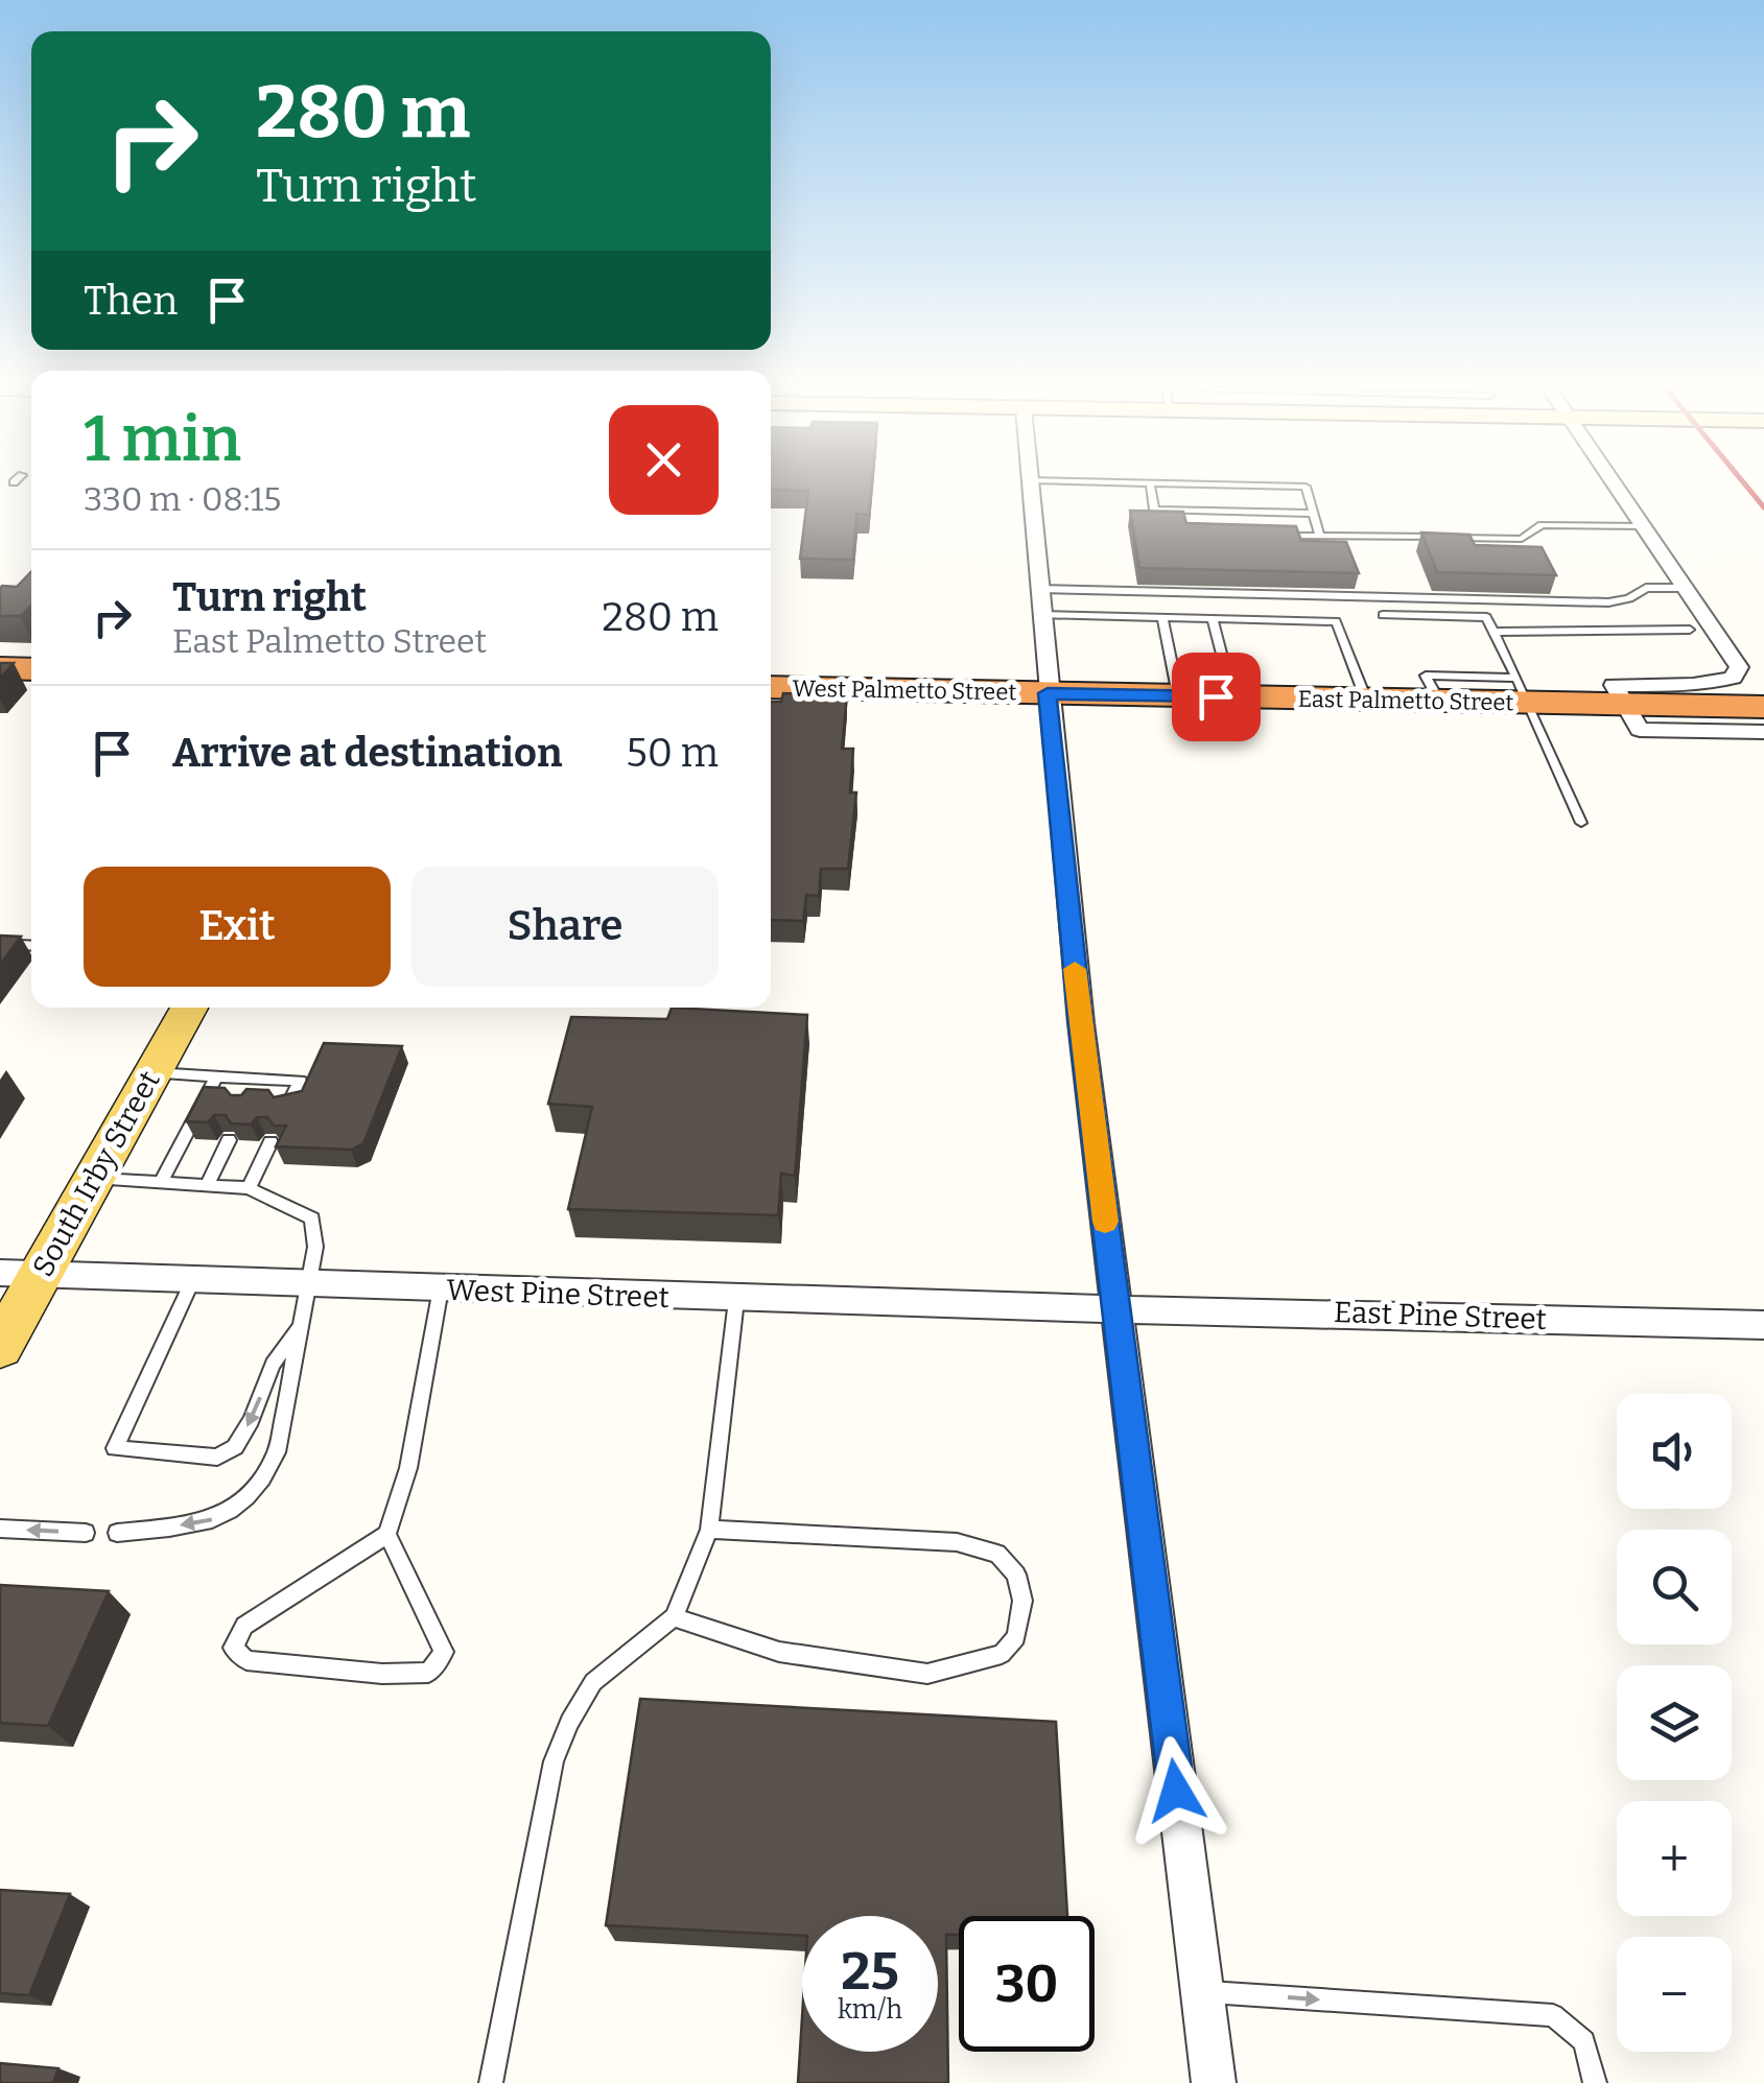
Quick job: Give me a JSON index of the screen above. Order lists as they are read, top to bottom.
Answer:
{
  "streets": {
    "highway": ["West Palmetto Street", "East Palmetto Street"],
    "main road": ["South Irby Street"],
    "street": ["West Pine Street", "East Pine Street"]
  },
  "crossings": [
    ["West Palmetto Street", "East Palmetto Street"],
    ["South Irby Street", "West Pine Street"],
    ["West Pine Street", "East Pine Street"]
  ],
  "page": {
    "turn": ["280 m", "Turn right"],
    "then": "Then",
    "heading": ["1 min", "330 m · 08:15"],
    "list": [
      {
        "name": "Turn right",
        "note": "East Palmetto Street",
        "value": "280 m"
      },
      {
        "name": "Arrive at destination",
        "value": "50 m"
      }
    ],
    "buttons": ["Exit", "Share"],
    "map_buttons": ["+", "−"],
    "speed": "25 km/h",
    "limit": "30"
  }
}
